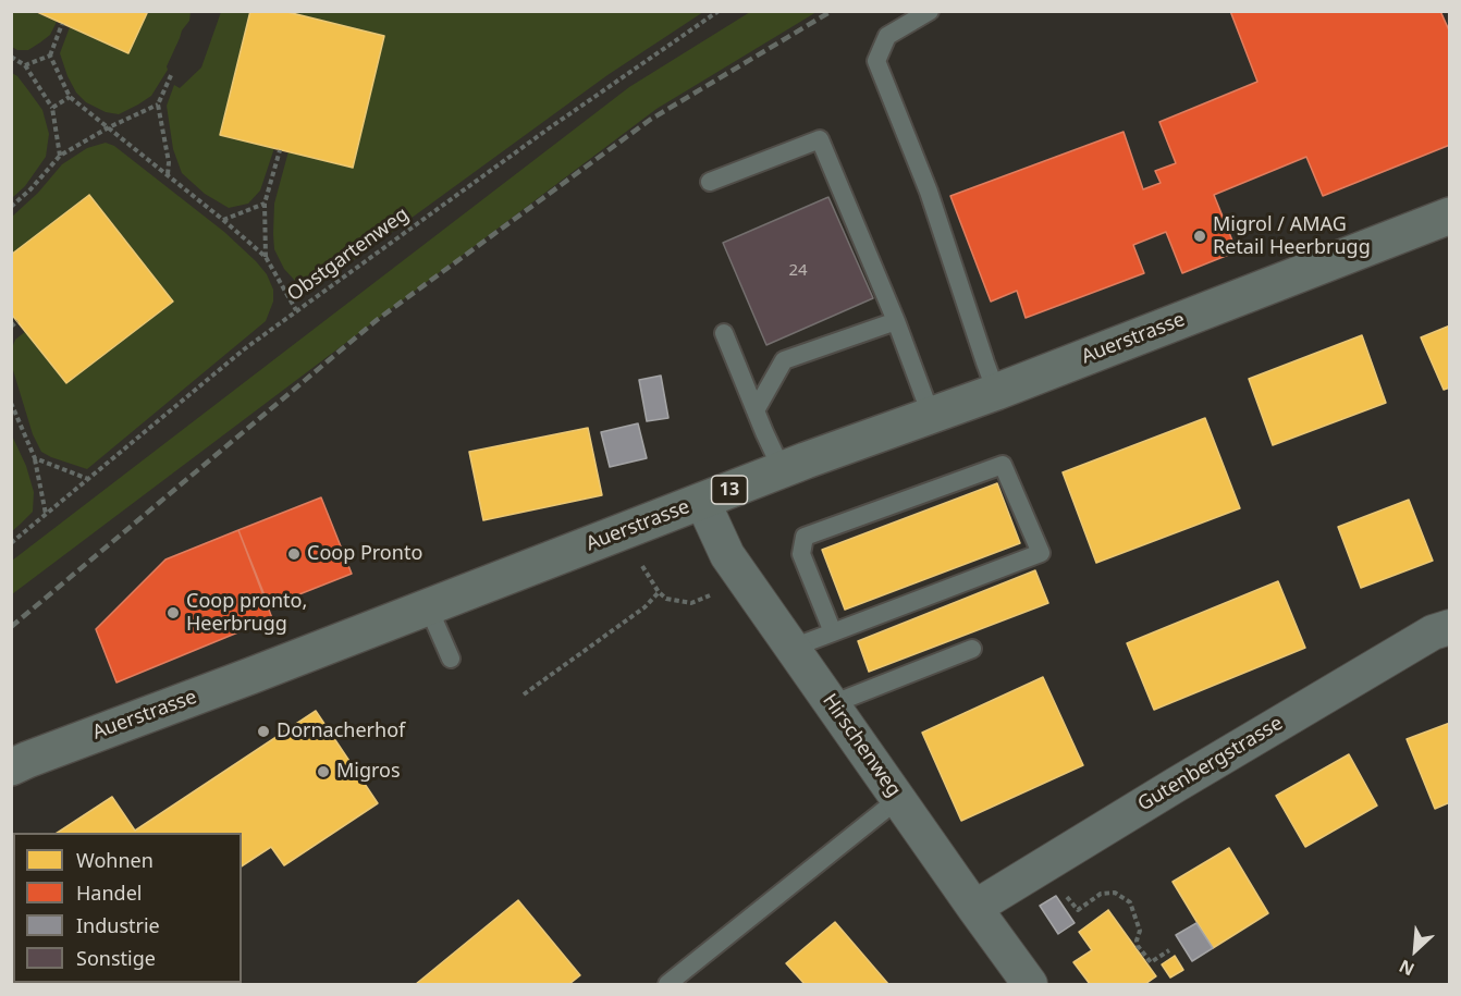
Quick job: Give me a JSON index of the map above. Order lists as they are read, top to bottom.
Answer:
{
  "streets": {
    "main road": ["Auerstrasse", "13"],
    "street": ["Hirschenweg", "Gutenbergstrasse"],
    "path": ["Obstgartenweg"]
  },
  "crossings": [
    ["Auerstrasse", "Hirschenweg"],
    ["Hirschenweg", "Gutenbergstrasse"]
  ],
  "places": [
    "Migrol / AMAG Retail Heerbrugg",
    "Coop Pronto",
    "Coop pronto, Heerbrugg",
    "Dornacherhof",
    "Migros"
  ],
  "house_numbers": ["24"],
  "legend": [
    "Wohnen",
    "Handel",
    "Industrie",
    "Sonstige"
  ],
  "north": "bottom left"
}
